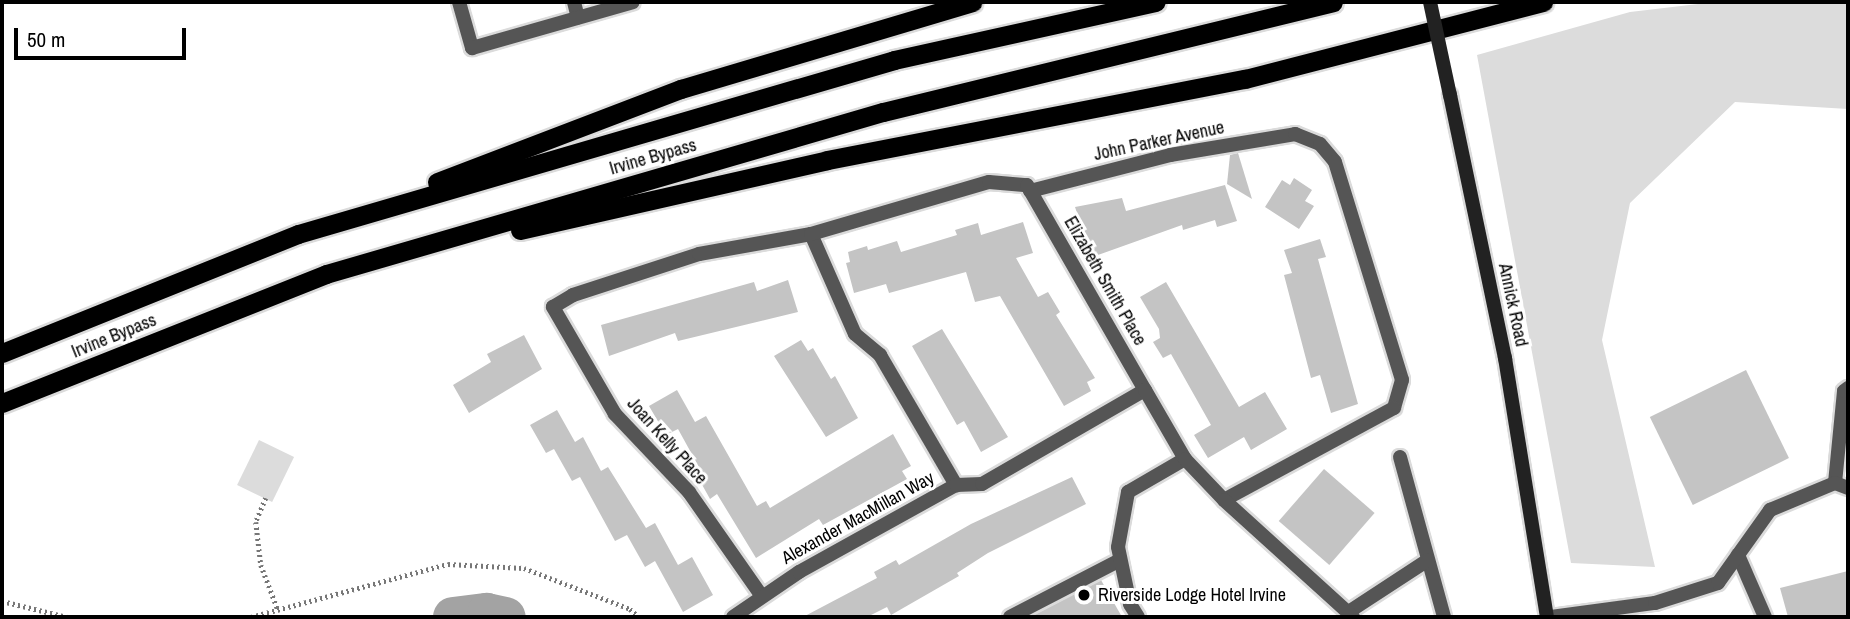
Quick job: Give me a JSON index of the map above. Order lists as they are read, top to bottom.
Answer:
{
  "streets": {
    "highway": ["Irvine Bypass"],
    "main road": ["Annick Road"],
    "street": [
      "John Parker Avenue",
      "Elizabeth Smith Place",
      "Joan Kelly Place",
      "Alexander MacMillan Way"
    ]
  },
  "crossings": [
    ["John Parker Avenue", "Elizabeth Smith Place"],
    ["John Parker Avenue", "Joan Kelly Place"],
    ["Elizabeth Smith Place", "Alexander MacMillan Way"],
    ["Joan Kelly Place", "Alexander MacMillan Way"]
  ],
  "places": ["Riverside Lodge Hotel Irvine"],
  "scale_bar": "50 m"
}
